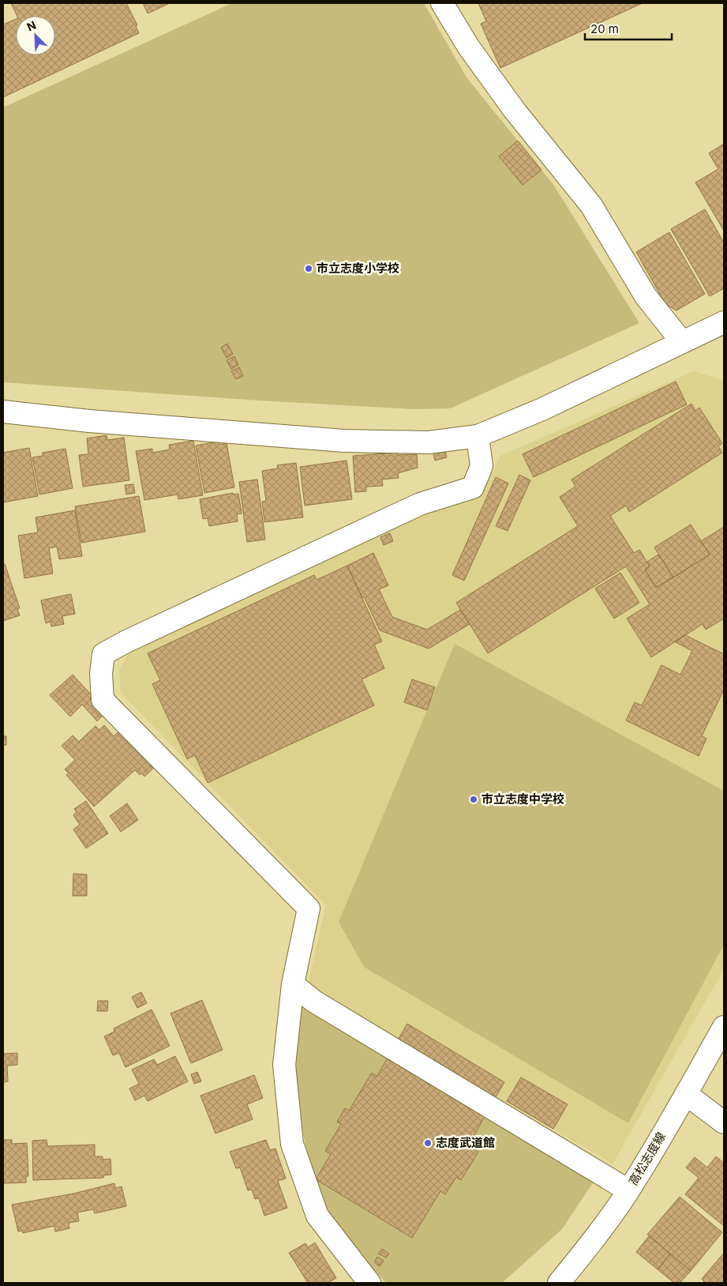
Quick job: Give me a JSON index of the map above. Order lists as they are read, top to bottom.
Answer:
{
  "streets": {
    "street": ["高松志度線"]
  },
  "places": ["市立志度小学校", "市立志度中学校", "志度武道館"],
  "scale_bar": "20 m",
  "north": "top left"
}
